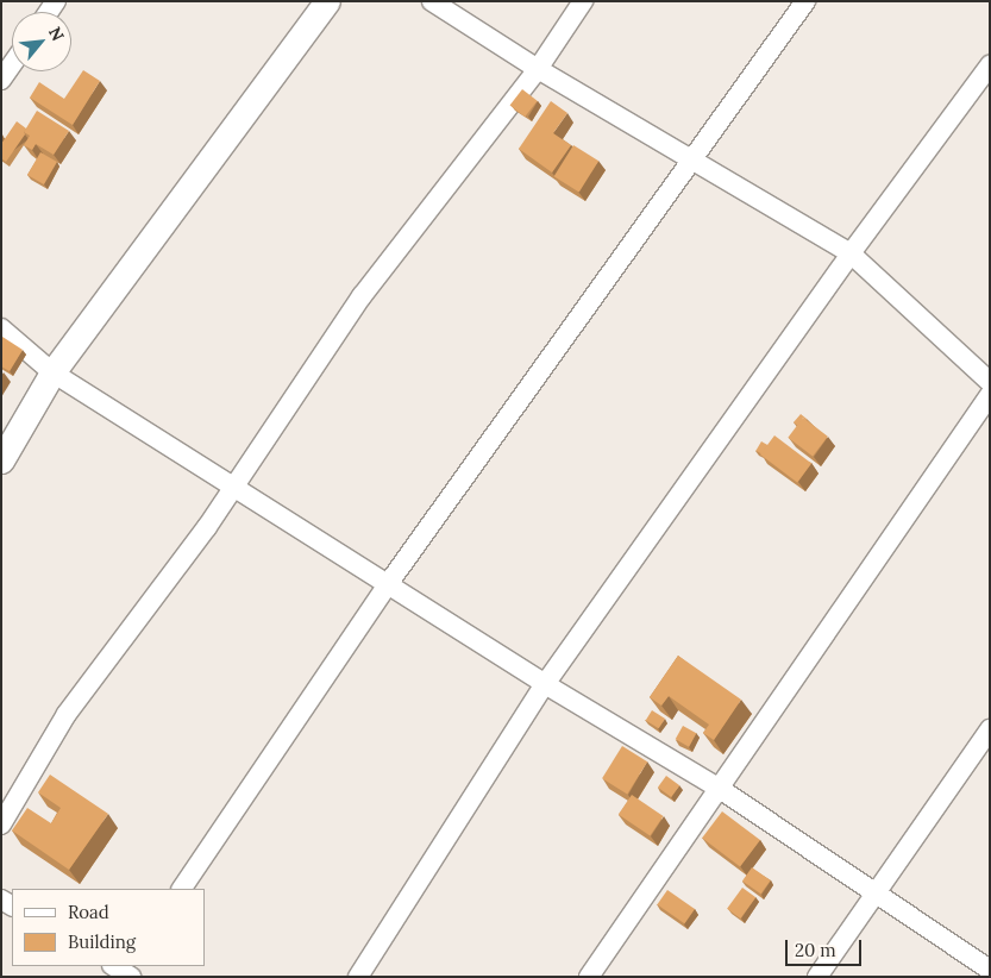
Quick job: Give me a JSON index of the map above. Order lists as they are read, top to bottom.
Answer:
{
  "legend": ["Road", "Building"],
  "scale_bar": "20 m",
  "north": "top right"
}
